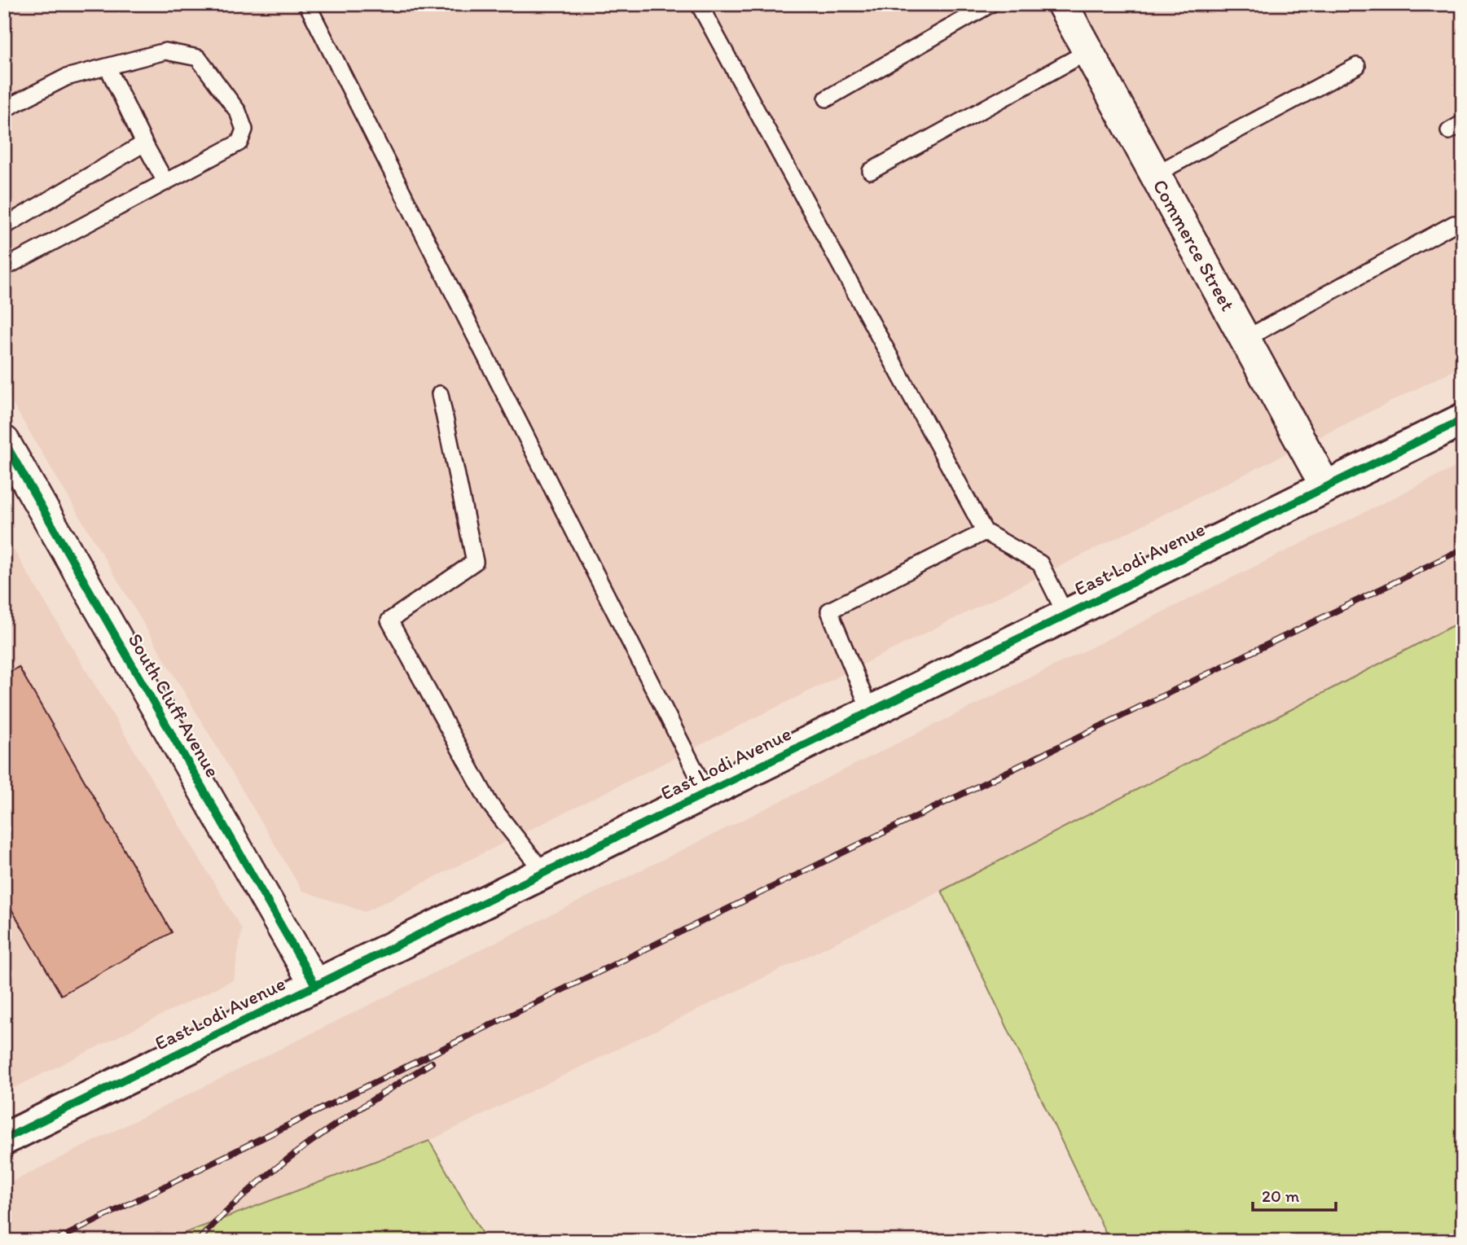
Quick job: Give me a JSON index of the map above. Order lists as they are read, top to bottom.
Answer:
{
  "streets": {
    "street": ["Commerce Street", "East Lodi Avenue", "South Cluff Avenue"]
  },
  "crossings": [
    ["Commerce Street", "East Lodi Avenue"],
    ["East Lodi Avenue", "South Cluff Avenue"]
  ],
  "scale_bar": "20 m"
}
